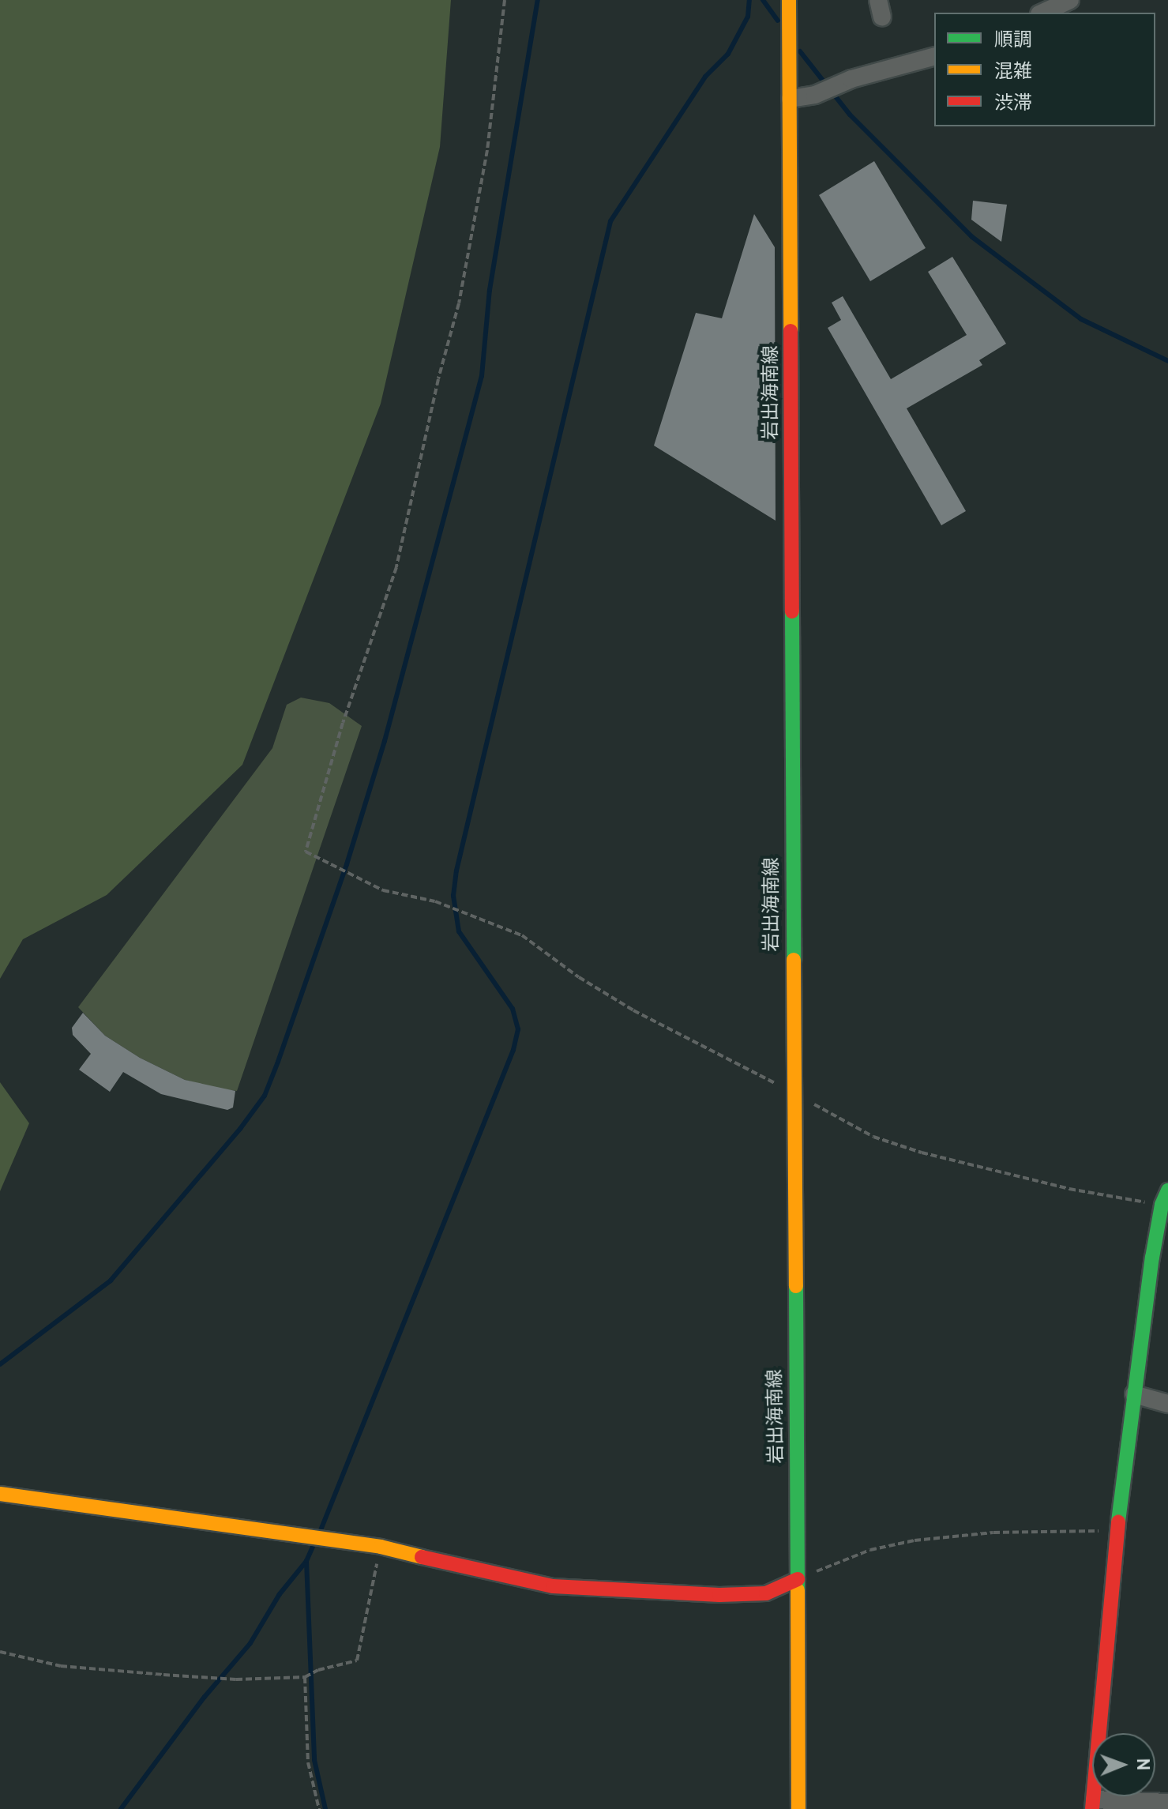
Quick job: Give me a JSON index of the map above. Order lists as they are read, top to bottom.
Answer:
{
  "streets": {
    "main road": ["岩出海南線"]
  },
  "legend": ["順調", "混雑", "渋滞"],
  "north": "right"
}
